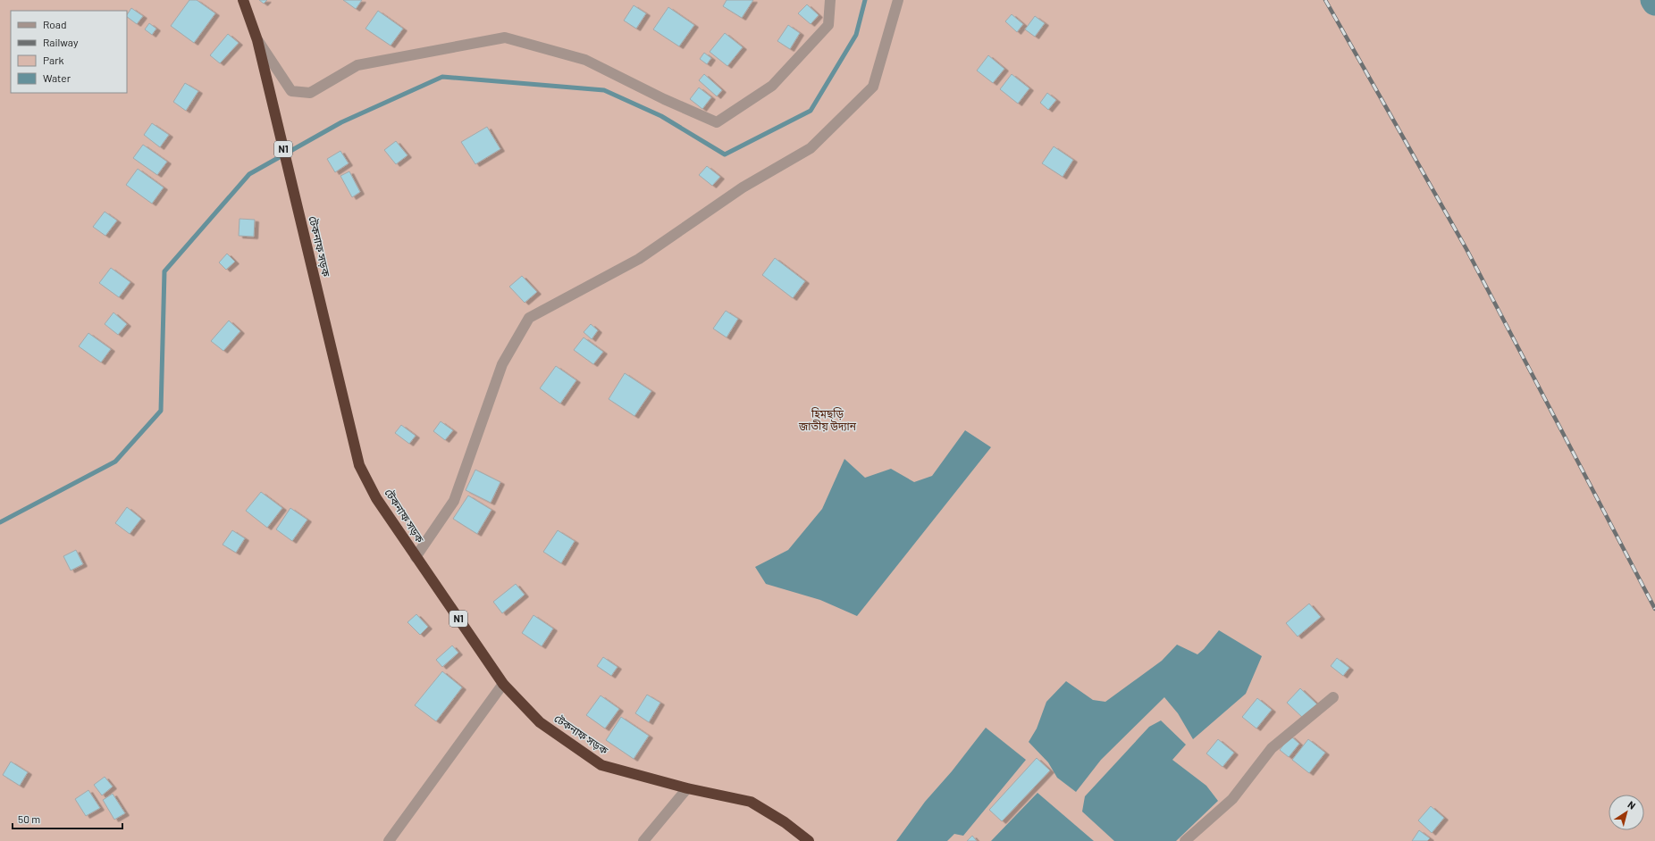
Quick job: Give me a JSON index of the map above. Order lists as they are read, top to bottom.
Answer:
{
  "streets": {
    "highway": ["N1", "টেকনাফ সড়ক"]
  },
  "parks": ["হিমছড়ি জাতীয় উদ্যান"],
  "legend": [
    "Road",
    "Railway",
    "Park",
    "Water"
  ],
  "scale_bar": "50 m",
  "north": "top right"
}
